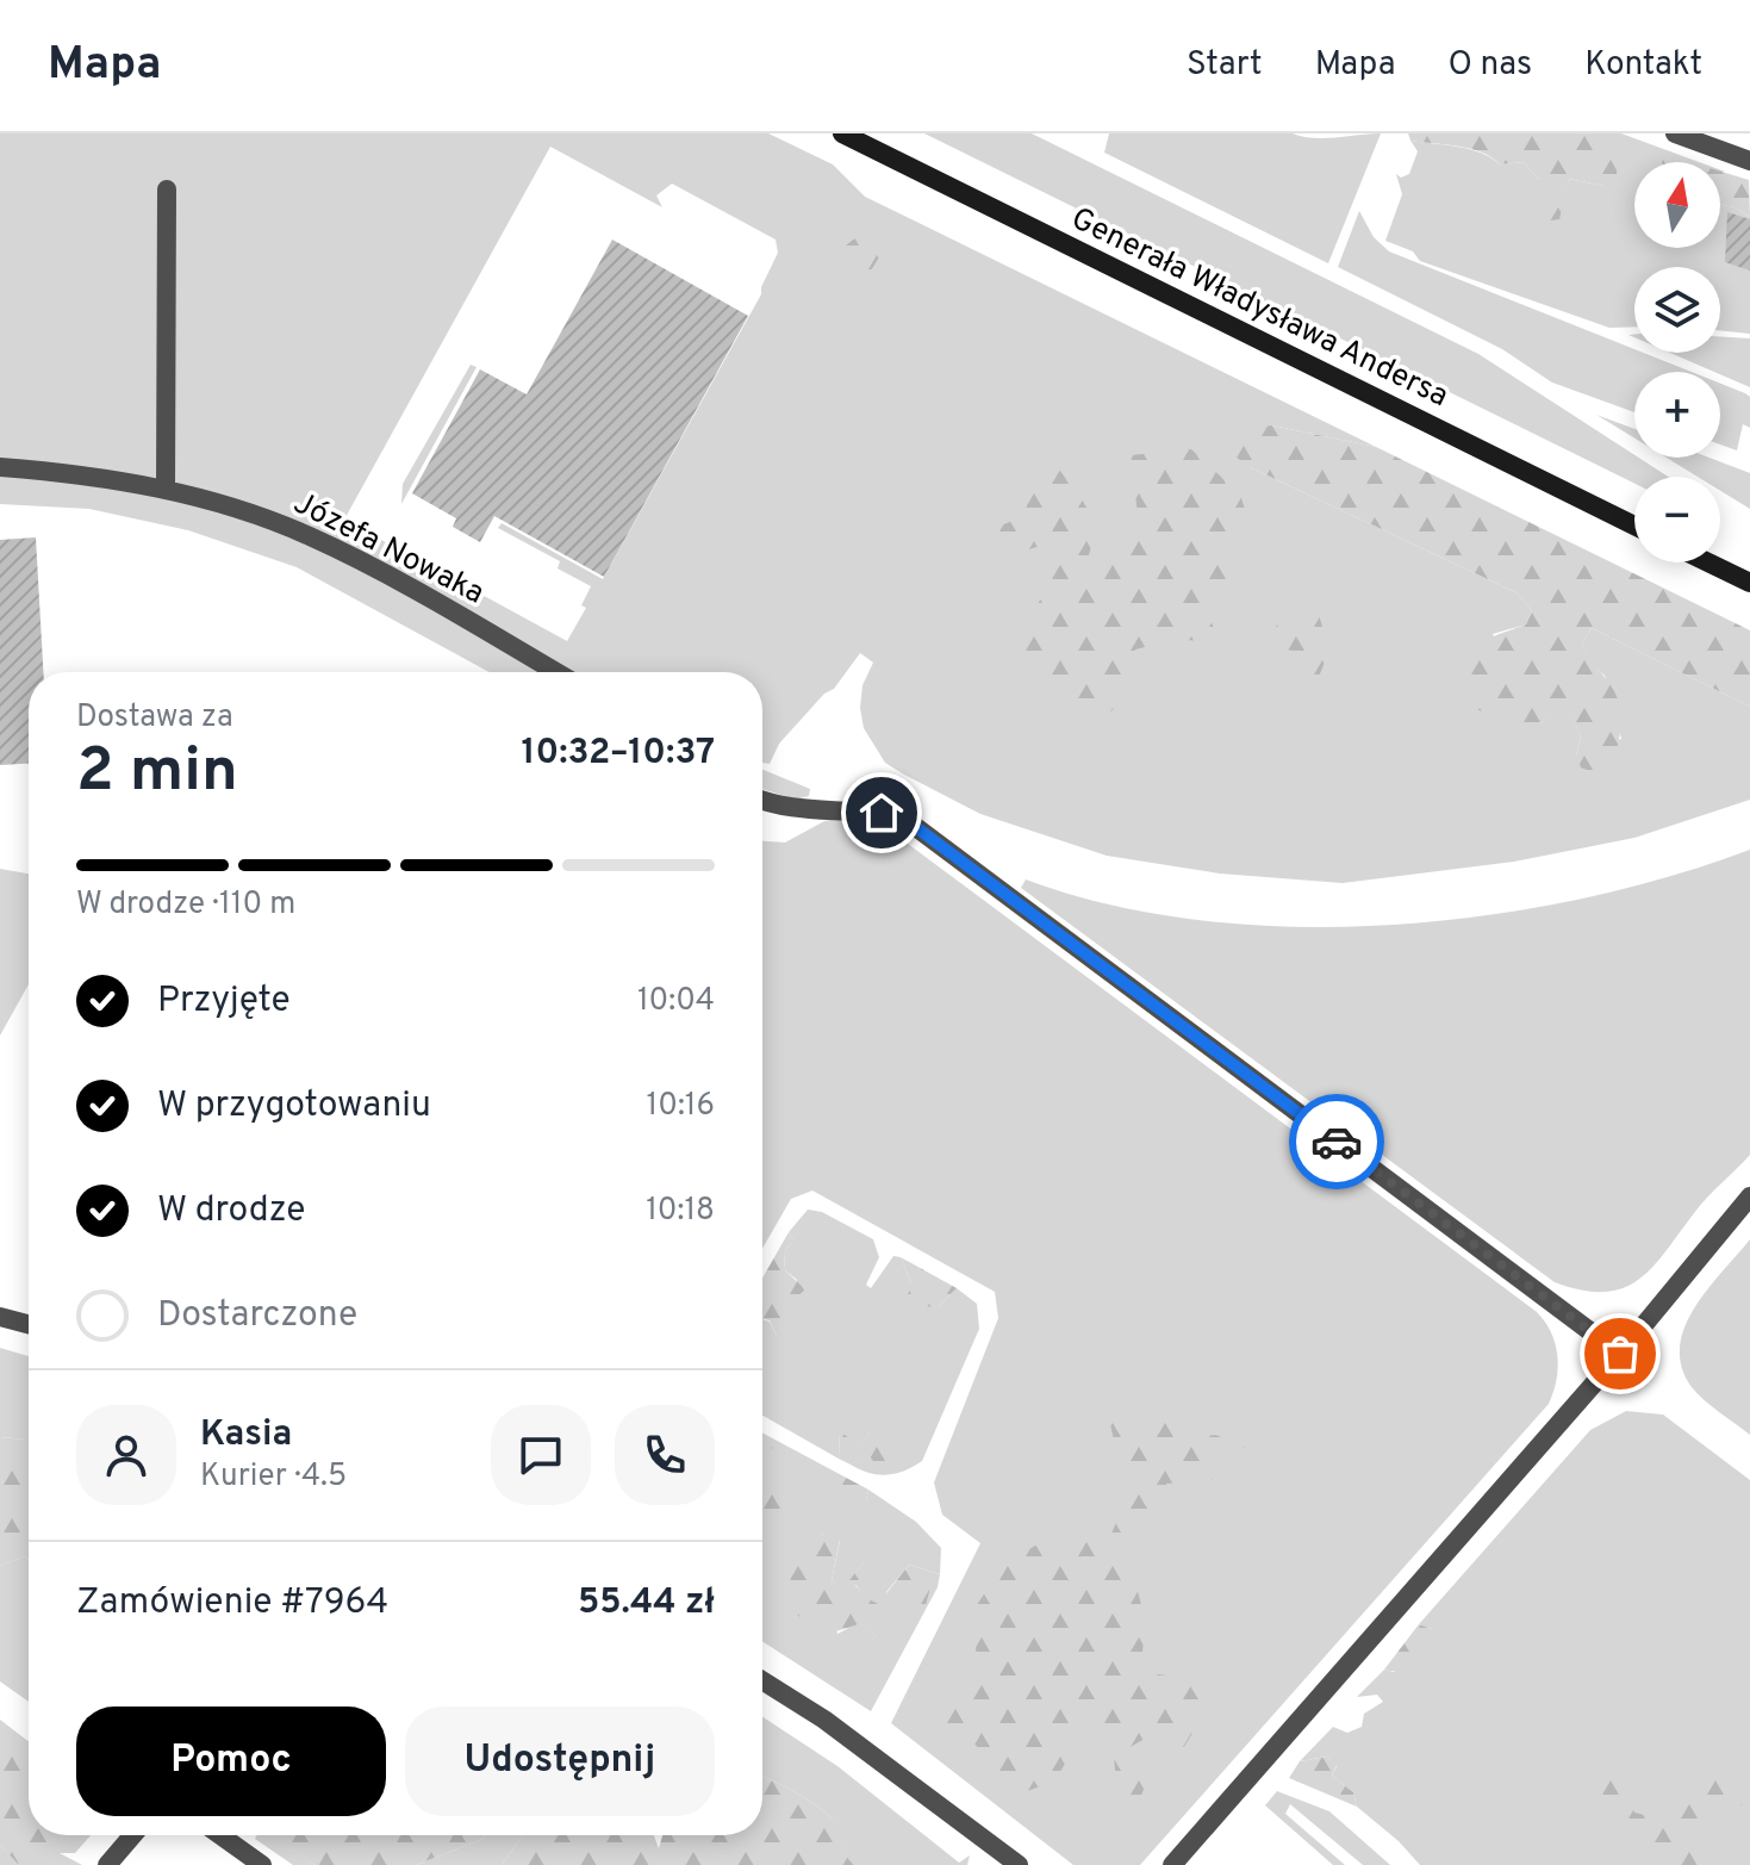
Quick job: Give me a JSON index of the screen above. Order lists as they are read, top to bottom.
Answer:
{
  "streets": {
    "main road": ["Generała Władysława Andersa"],
    "street": ["Józefa Nowaka"]
  },
  "north": "top",
  "page": {
    "header": "Mapa",
    "nav": [
      "Start",
      "Mapa",
      "O nas",
      "Kontakt"
    ],
    "map_buttons": ["+", "−"],
    "heading": ["2 min", "Dostawa za", "10:32–10:37"],
    "panel": [
      "Kasia",
      "Kurier · 4.5",
      "Zamówienie #7964",
      "55.44 zł"
    ],
    "bar": "W drodze · 110 m",
    "list": [
      ["Przyjęte", "10:04"],
      ["W przygotowaniu", "10:16"],
      ["W drodze", "10:18"],
      "Dostarczone"
    ],
    "buttons": ["Pomoc", "Udostępnij"]
  }
}
